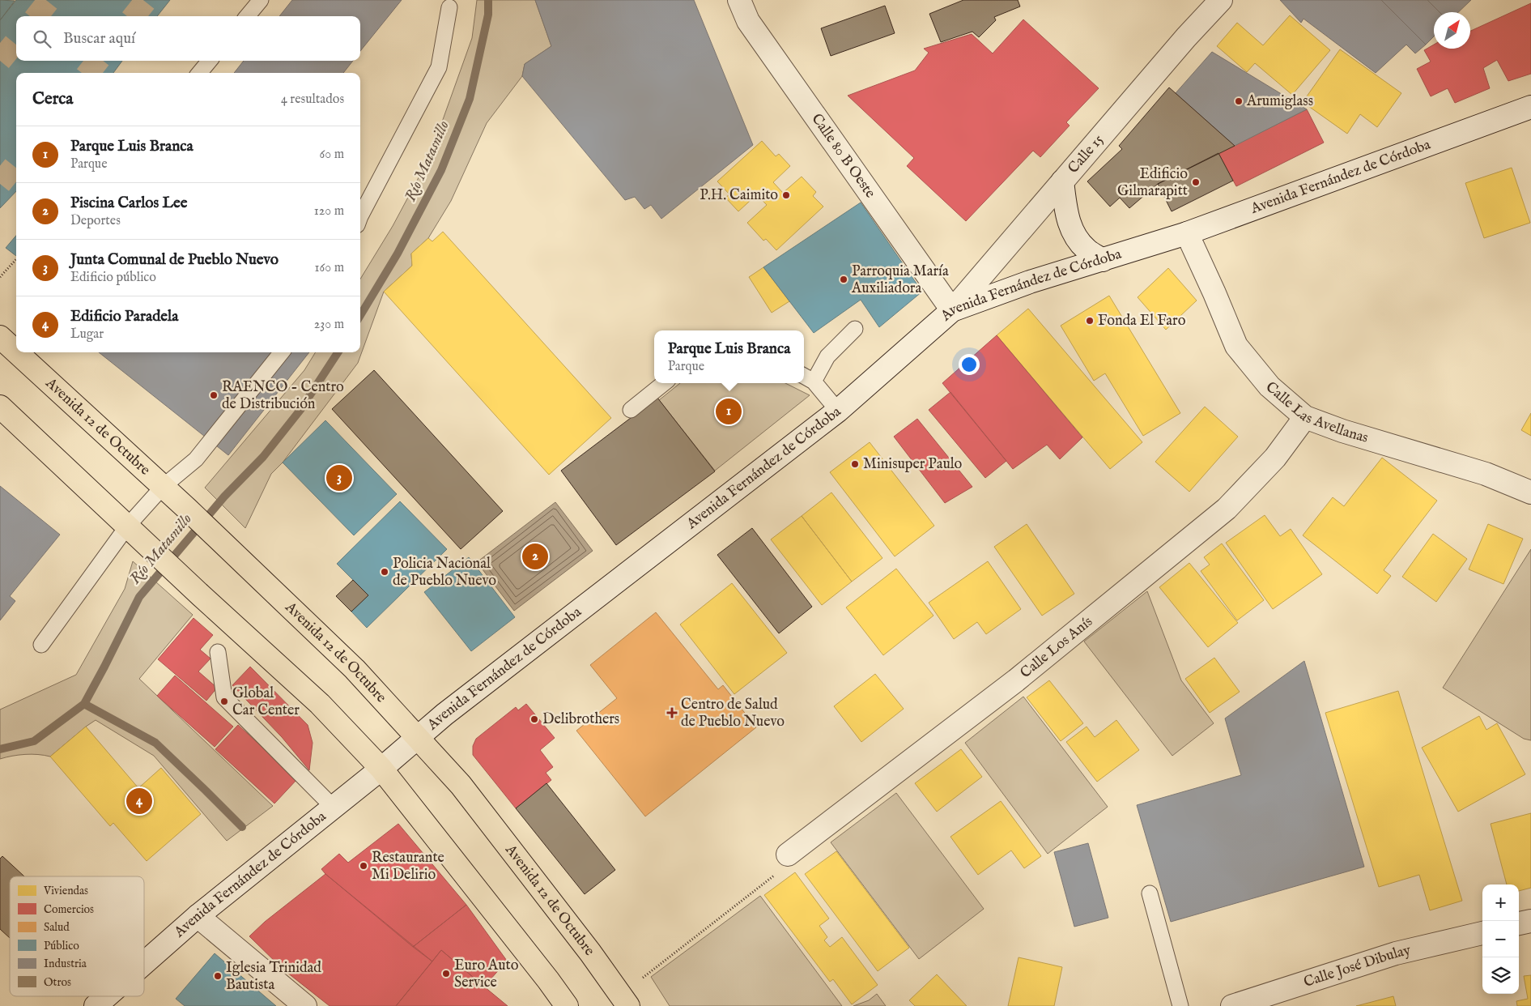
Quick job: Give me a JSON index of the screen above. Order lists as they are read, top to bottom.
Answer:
{
  "streets": {
    "main road": ["Avenida 12 de Octubre"],
    "street": [
      "Calle 15",
      "Calle 80 B Oeste",
      "Avenida Fernández de Córdoba",
      "Calle Las Avellanas",
      "Calle Los Anís",
      "Calle José Dibulay"
    ]
  },
  "crossings": [
    ["Calle 15", "Calle 80 B Oeste"],
    ["Calle 15", "Avenida Fernández de Córdoba"],
    ["Calle 80 B Oeste", "Avenida Fernández de Córdoba"],
    ["Avenida Fernández de Córdoba", "Calle Las Avellanas"],
    ["Avenida Fernández de Córdoba", "Avenida 12 de Octubre"],
    ["Calle Las Avellanas", "Calle Los Anís"]
  ],
  "water": ["Río Matasnillo"],
  "places": {
    "other": [
      "Arumiglass",
      "Edificio Gilmarapitt",
      "P.H. Caimito",
      "Parroquia María Auxiliadora",
      "Fonda El Faro",
      "RAENCO - Centro de Distribución",
      "Minisuper Paulo",
      "Policia Nacional de Pueblo Nuevo",
      "Global Car Center",
      "Delibrothers",
      "Restaurante Mi Delirio",
      "Euro Auto Service",
      "Iglesia Trinidad Bautista"
    ],
    "health": ["Centro de Salud de Pueblo Nuevo"]
  },
  "legend": [
    "Viviendas",
    "Comercios",
    "Salud",
    "Público",
    "Industria",
    "Otros"
  ],
  "north": "top right",
  "page": {
    "search": "Buscar aquí",
    "heading": ["Cerca", "4 resultados"],
    "list": [
      {
        "mark": "1",
        "name": "Parque Luis Branca",
        "note": "Parque",
        "value": "60 m"
      },
      {
        "mark": "2",
        "name": "Piscina Carlos Lee",
        "note": "Deportes",
        "value": "120 m"
      },
      {
        "mark": "3",
        "name": "Junta Comunal de Pueblo Nuevo",
        "note": "Edificio público",
        "value": "160 m"
      },
      {
        "mark": "4",
        "name": "Edificio Paradela",
        "note": "Lugar",
        "value": "230 m"
      }
    ],
    "popup": ["Parque Luis Branca", "Parque"],
    "pins": [
      "1",
      "3",
      "2",
      "4"
    ],
    "map_buttons": ["+", "−"]
  }
}
